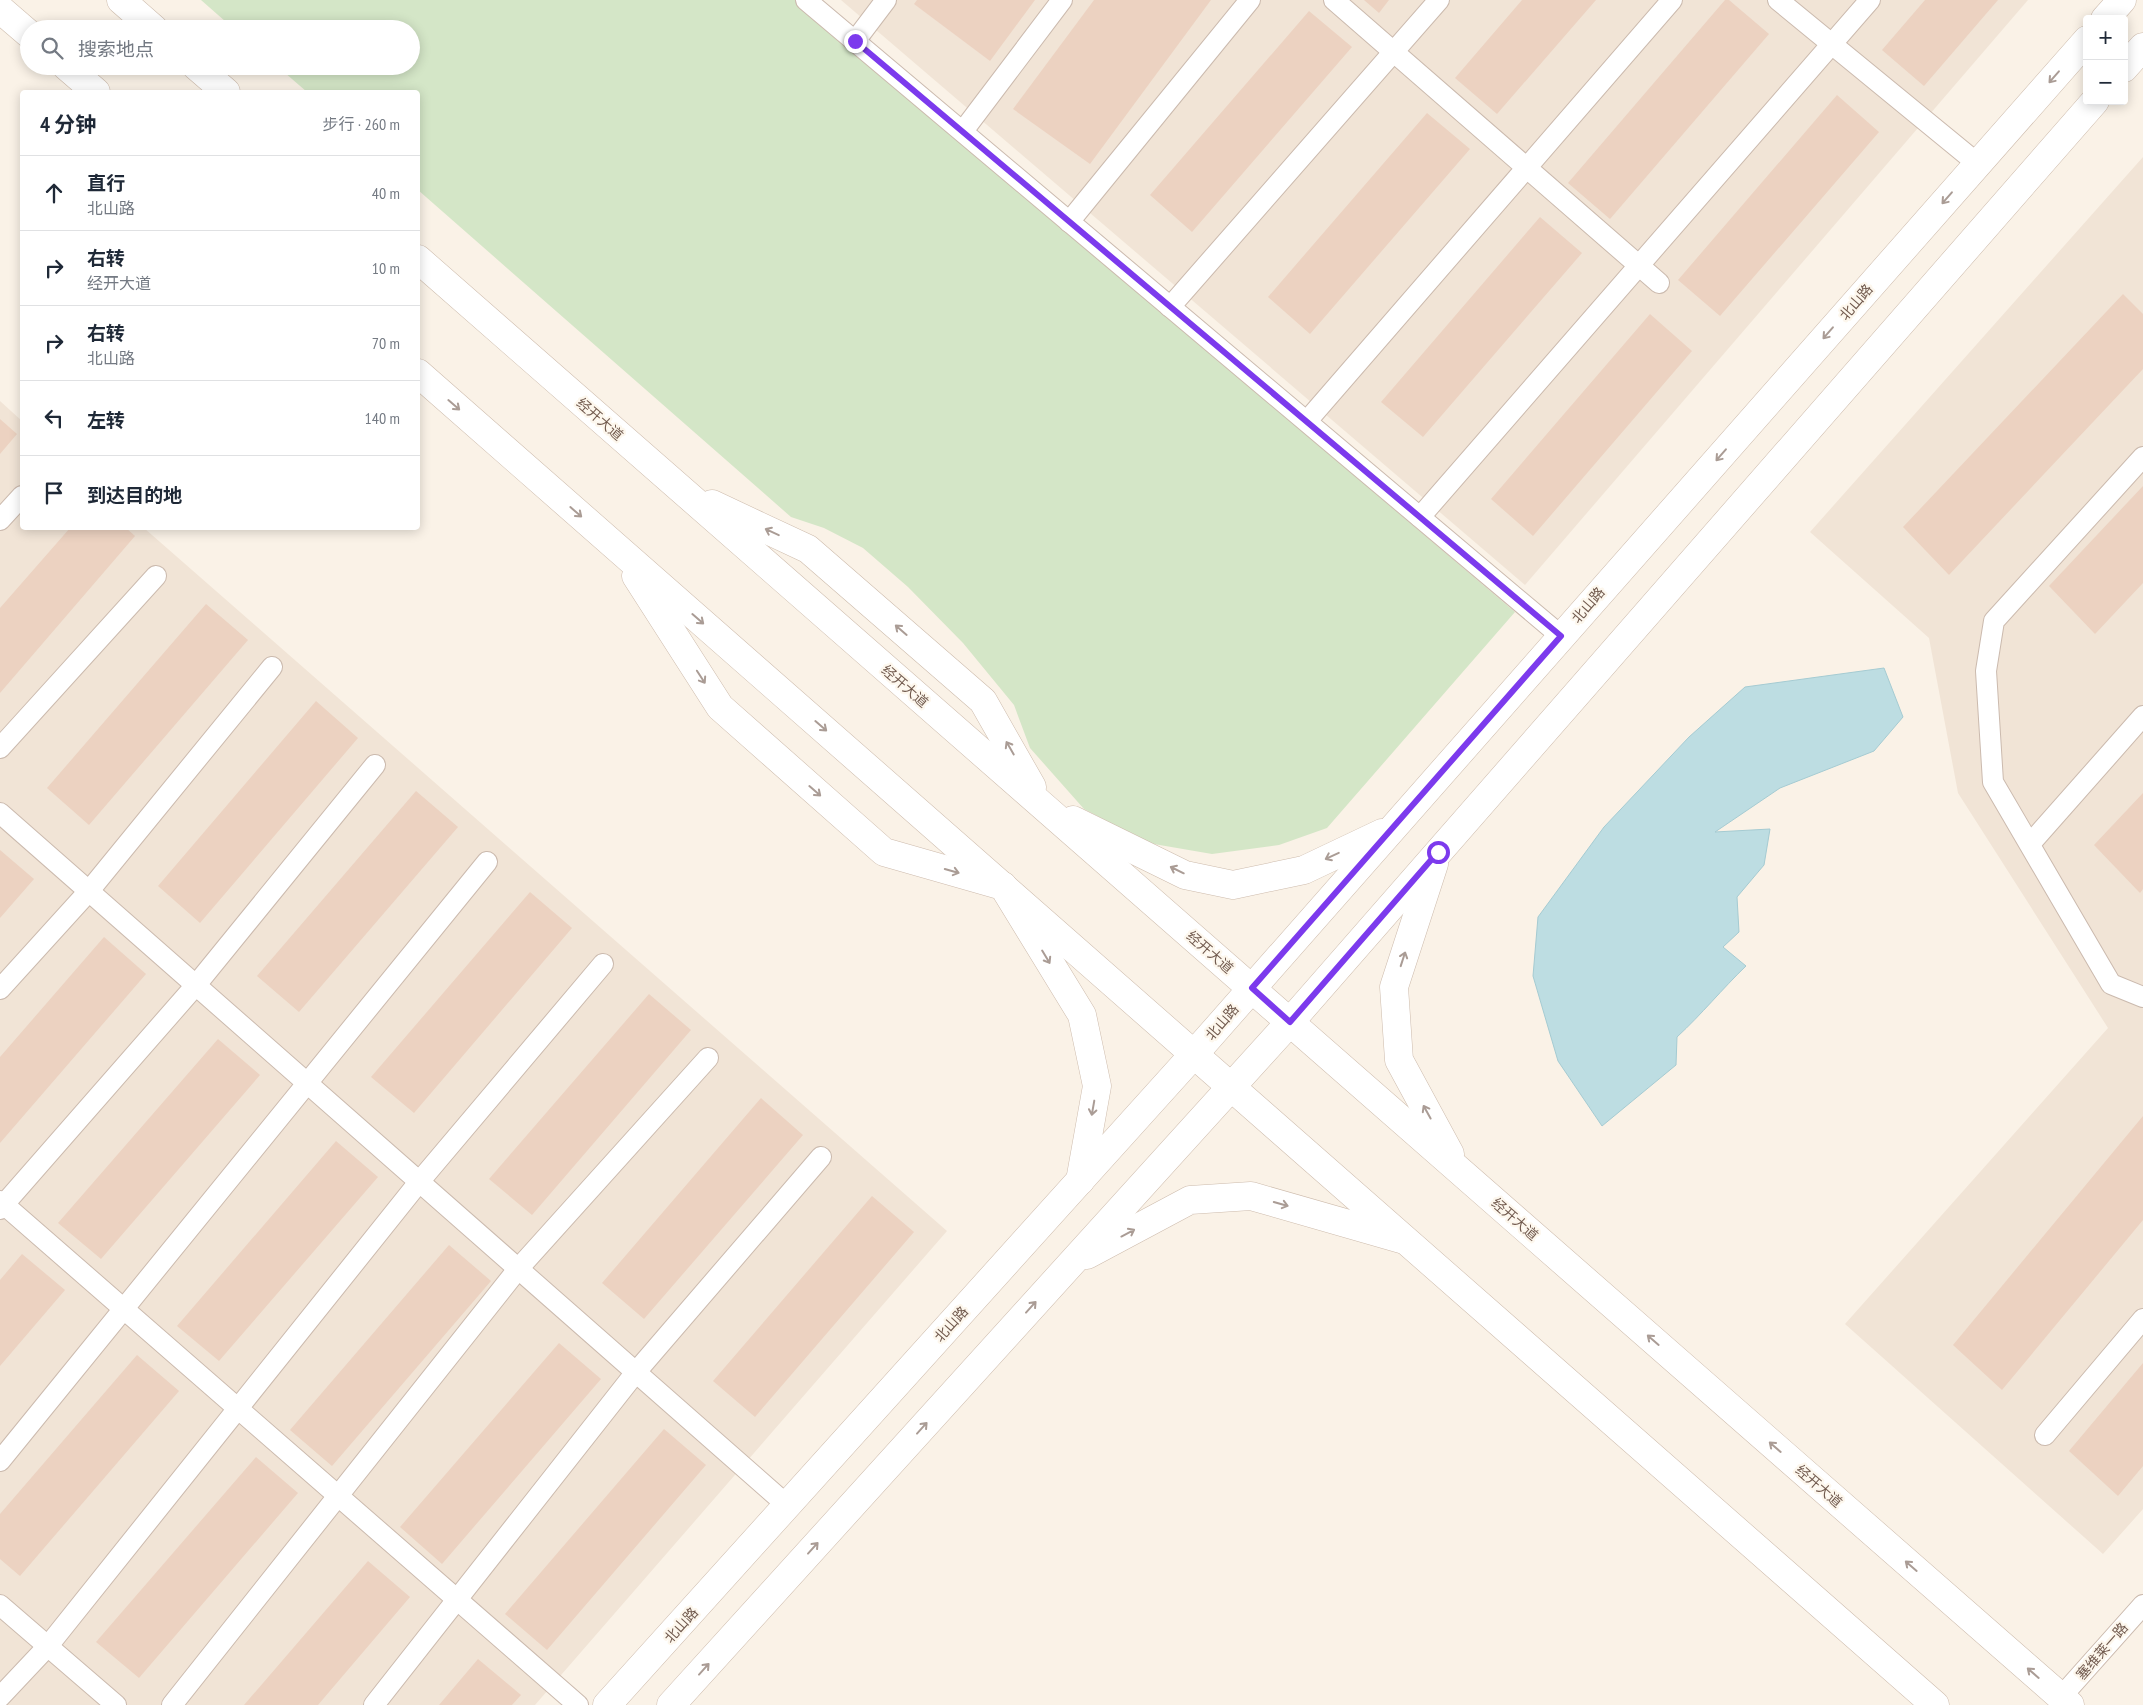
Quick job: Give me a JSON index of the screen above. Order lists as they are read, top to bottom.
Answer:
{
  "streets": {
    "main road": ["北山路", "经开大道"],
    "lane": ["塞维莱一路"]
  },
  "crossings": [
    ["北山路", "经开大道"],
    ["经开大道", "塞维莱一路"]
  ],
  "page": {
    "map_buttons": ["+", "−"],
    "search": "搜索地点",
    "heading": ["4 分钟", "步行 · 260 m"],
    "list": [
      ["直行", "北山路", "40 m"],
      ["右转", "经开大道", "10 m"],
      ["右转", "北山路", "70 m"],
      ["左转", "140 m"],
      "到达目的地"
    ]
  }
}
